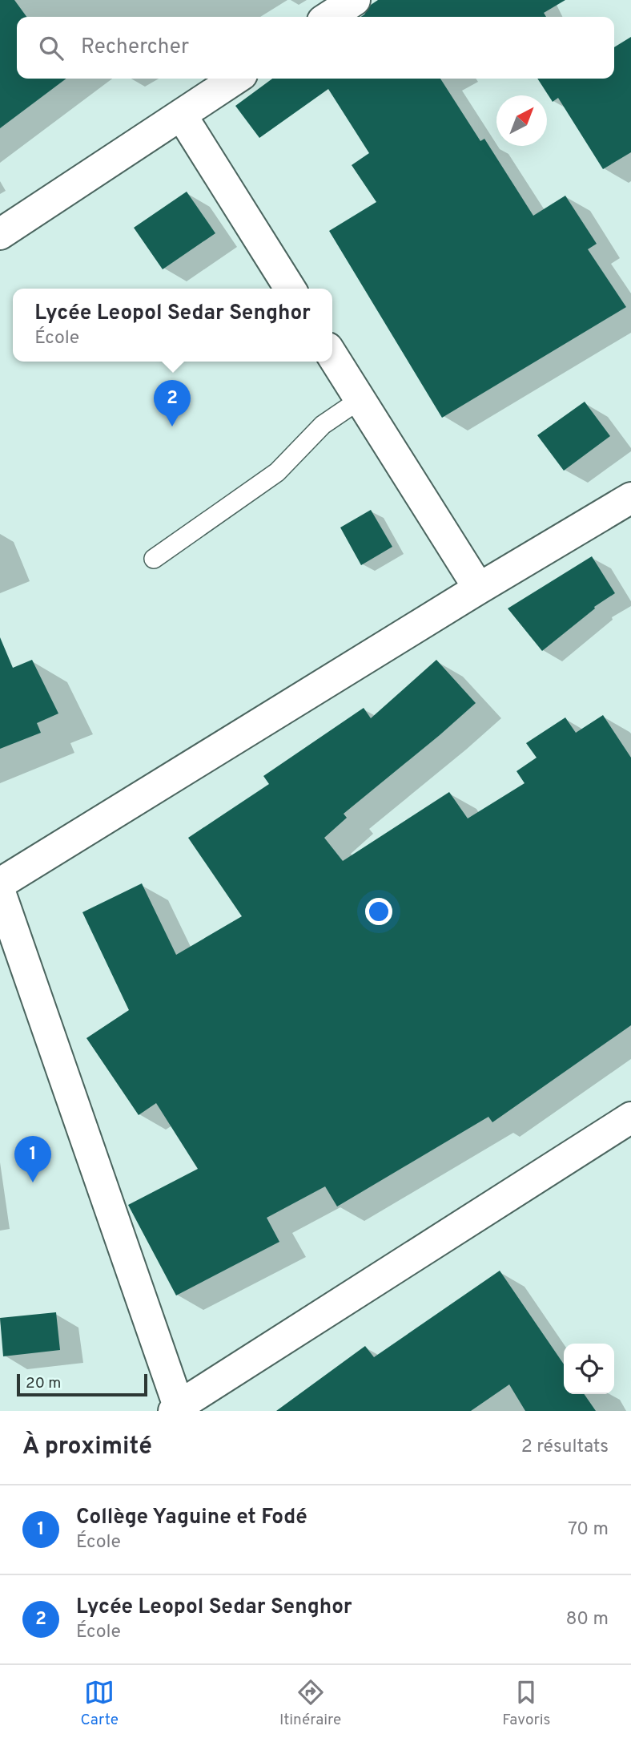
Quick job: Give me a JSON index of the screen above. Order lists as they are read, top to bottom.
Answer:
{
  "scale_bar": "20 m",
  "north": "top right",
  "page": {
    "search": "Rechercher",
    "popup": ["Lycée Leopol Sedar Senghor", "École"],
    "pins": ["2", "1"],
    "scale": "20 m",
    "heading": ["À proximité", "2 résultats"],
    "list": [
      {
        "mark": "1",
        "name": "Collège Yaguine et Fodé",
        "note": "École",
        "value": "70 m"
      },
      {
        "mark": "2",
        "name": "Lycée Leopol Sedar Senghor",
        "note": "École",
        "value": "80 m"
      }
    ],
    "nav": ["Carte", "Itinéraire", "Favoris"]
  }
}
